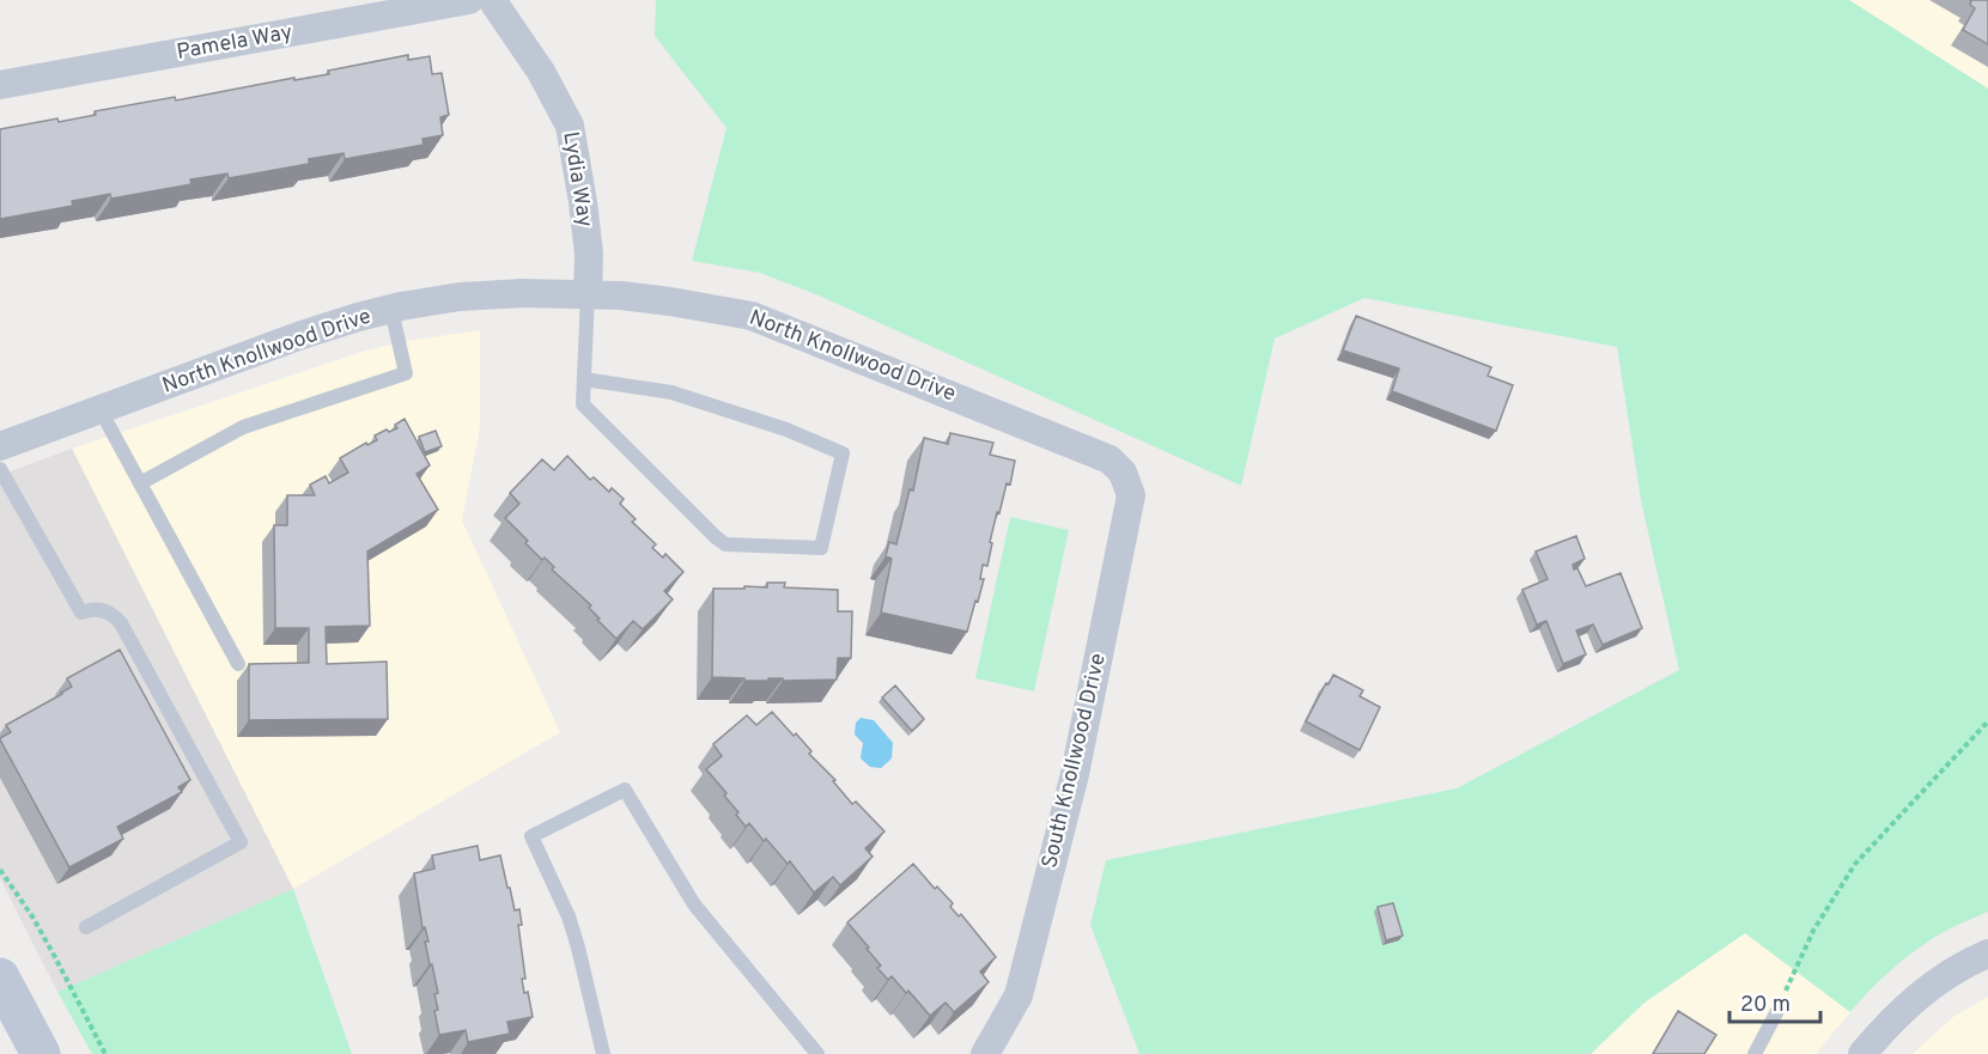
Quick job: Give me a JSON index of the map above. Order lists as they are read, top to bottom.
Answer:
{
  "streets": {
    "street": [
      "Pamela Way",
      "Lydia Way",
      "North Knollwood Drive",
      "South Knollwood Drive"
    ]
  },
  "crossings": [
    ["Lydia Way", "North Knollwood Drive"],
    ["North Knollwood Drive", "South Knollwood Drive"]
  ],
  "scale_bar": "20 m"
}
